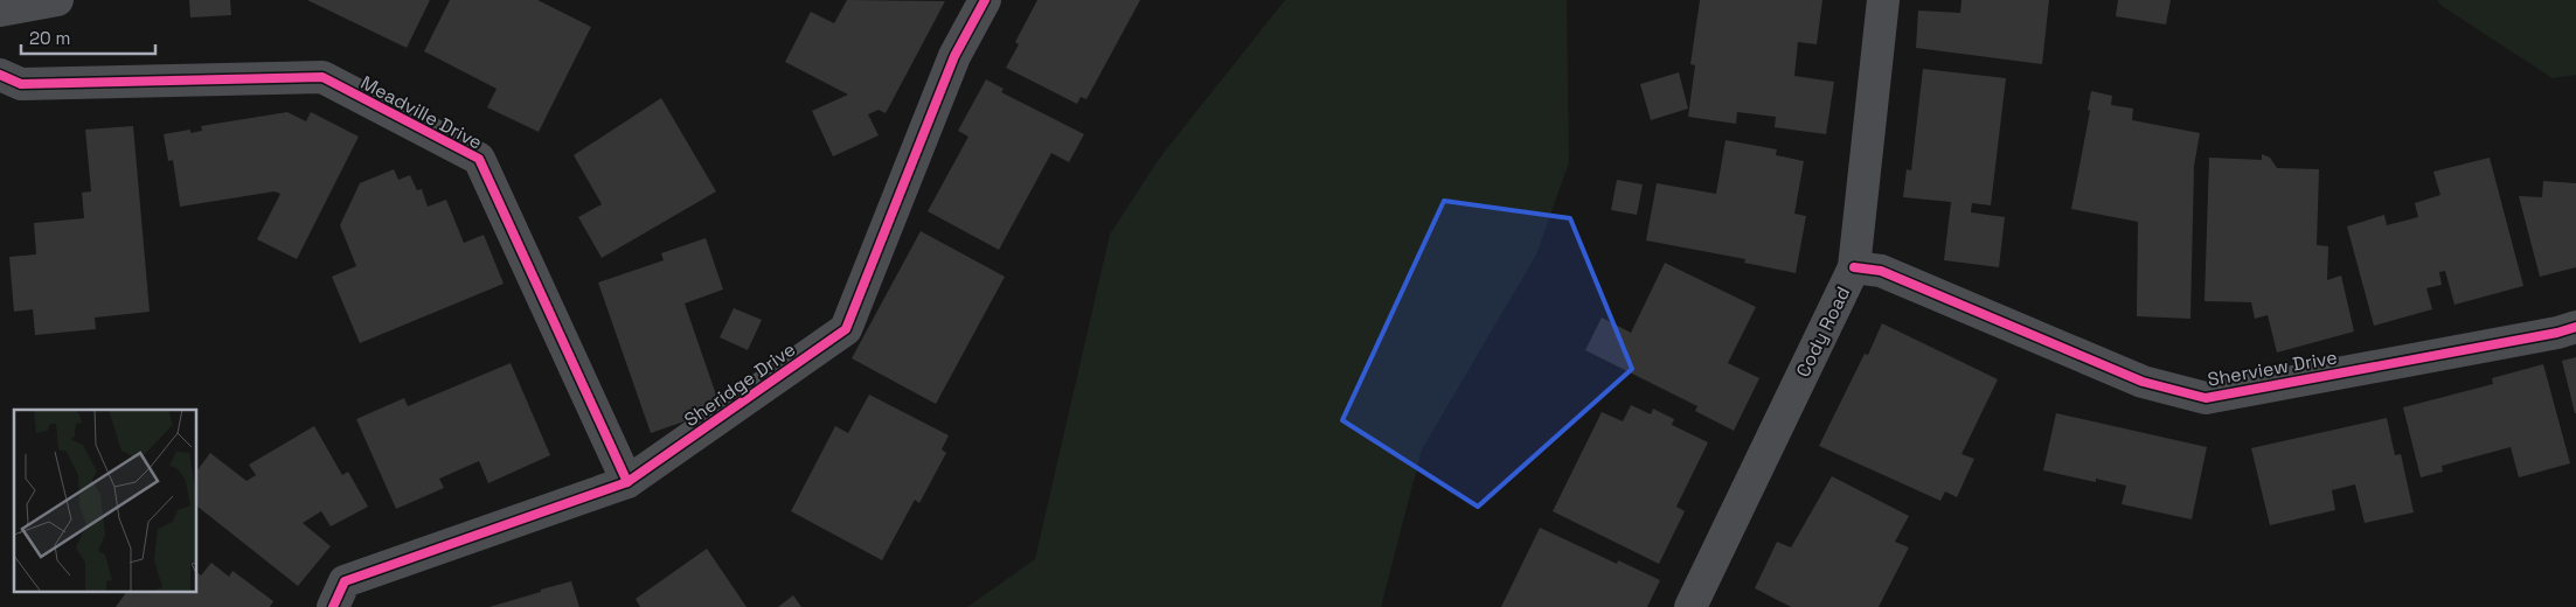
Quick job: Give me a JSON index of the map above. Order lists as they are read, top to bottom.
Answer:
{
  "streets": {
    "street": [
      "Meadville Drive",
      "Cody Road",
      "Sherview Drive",
      "Sheridge Drive"
    ]
  },
  "crossings": [
    ["Meadville Drive", "Sheridge Drive"],
    ["Cody Road", "Sherview Drive"]
  ],
  "scale_bar": "20 m"
}
